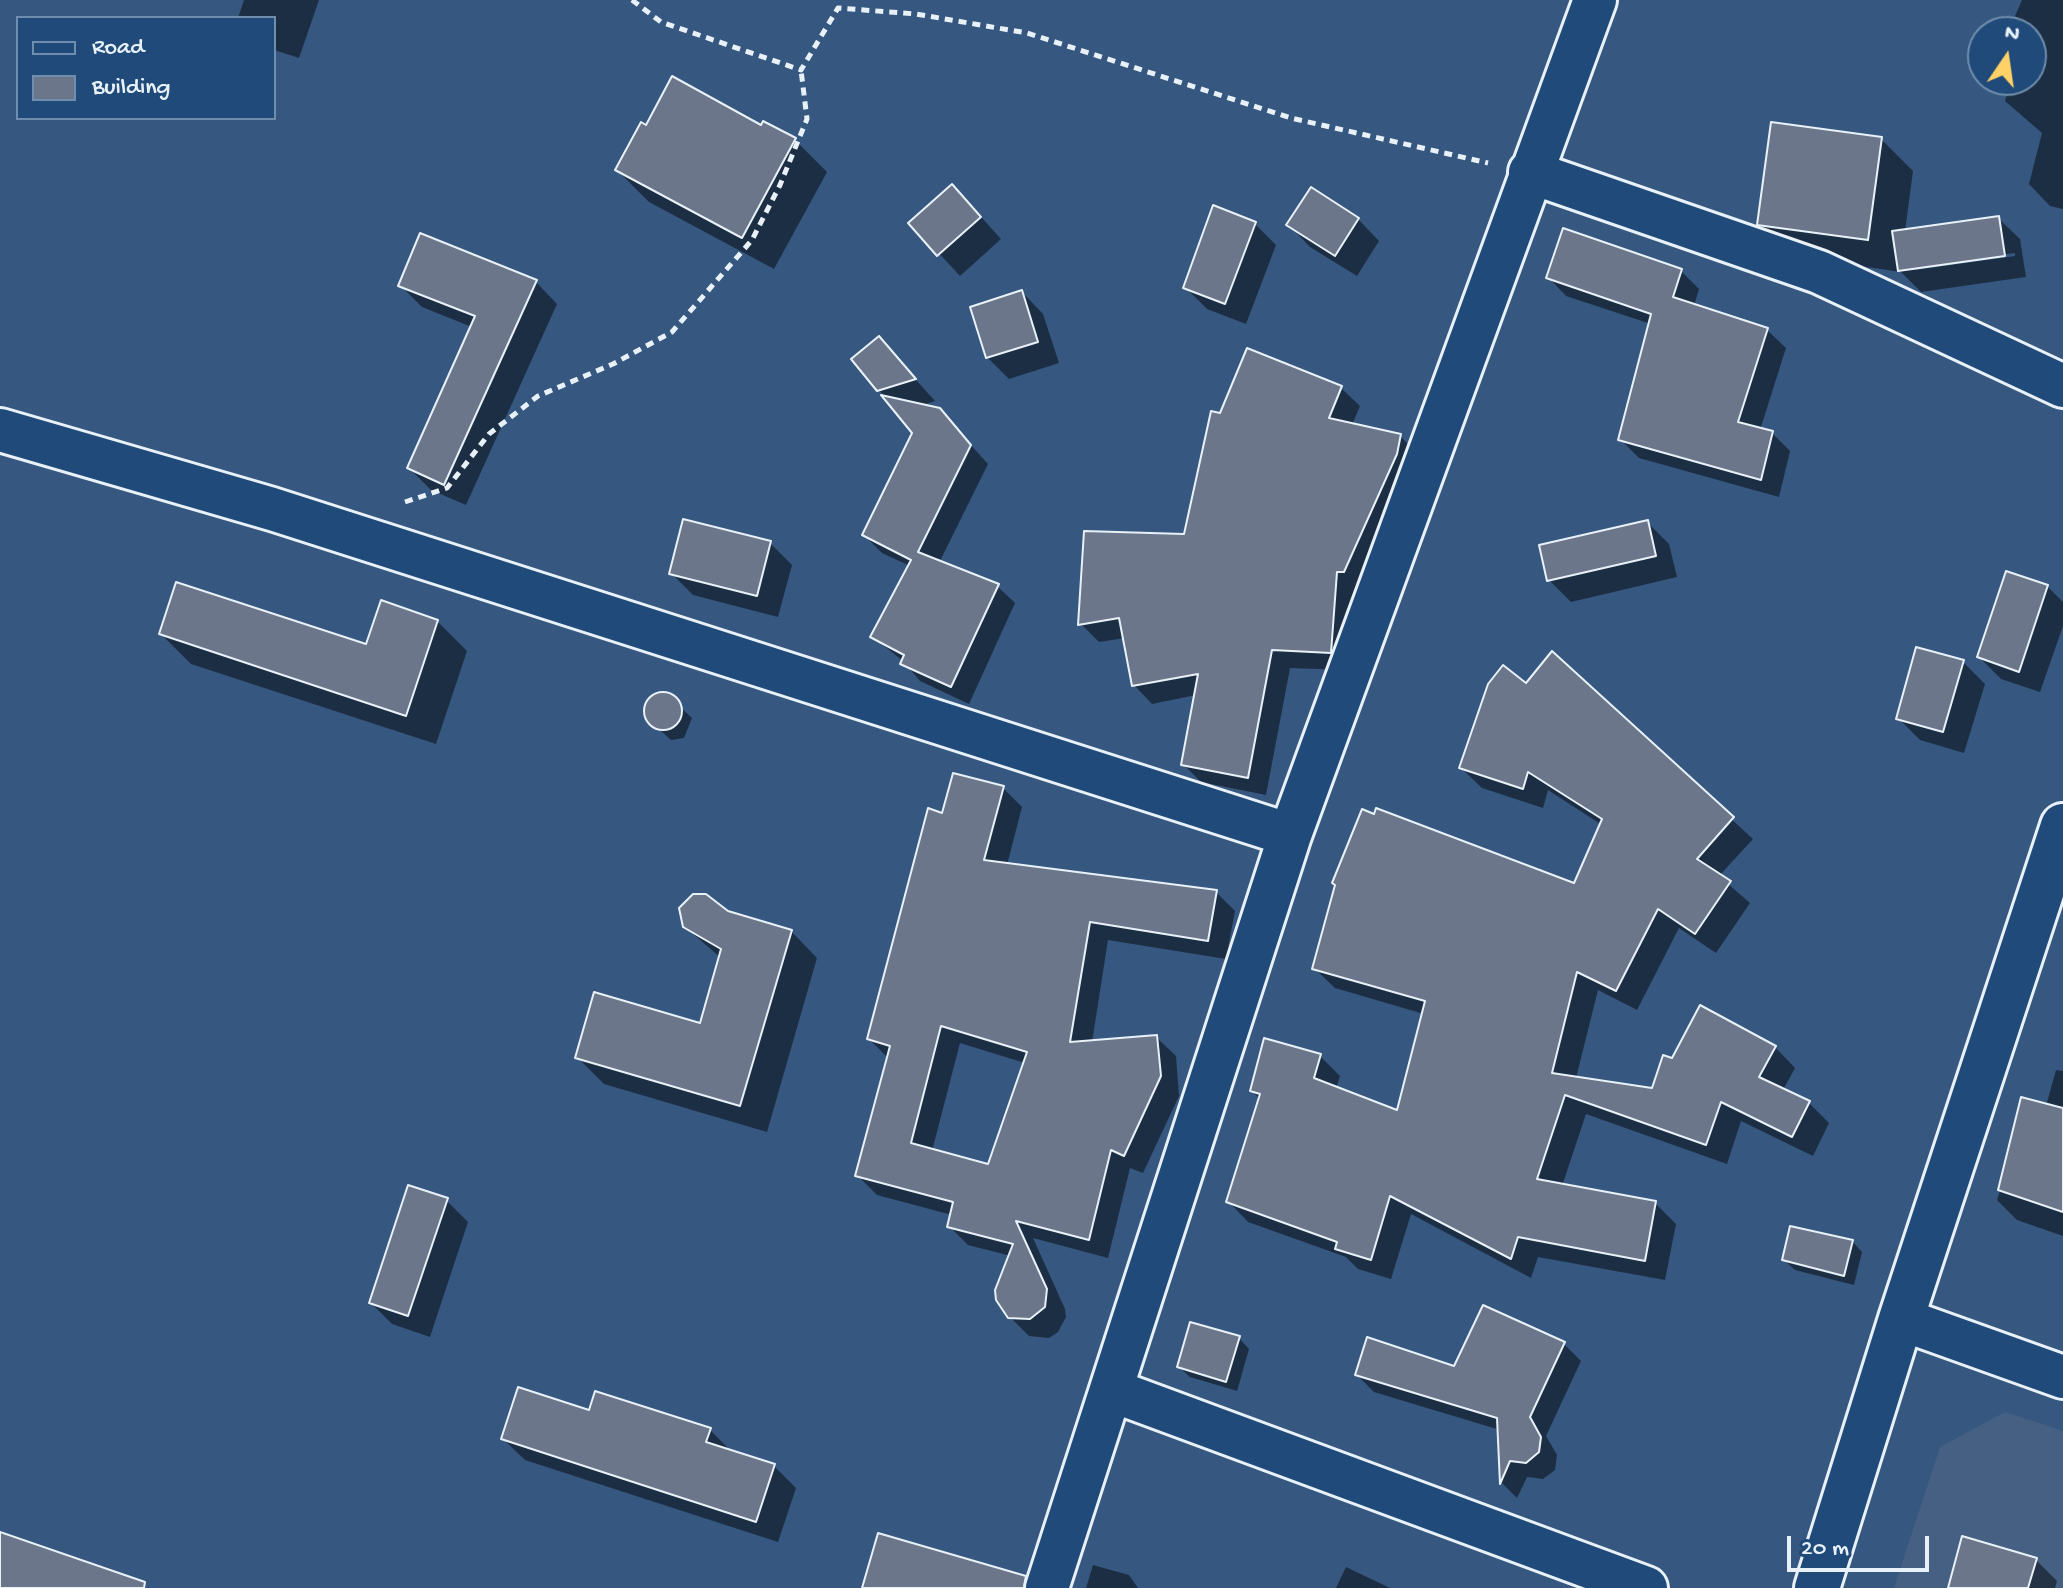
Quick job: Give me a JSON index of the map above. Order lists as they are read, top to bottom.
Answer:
{
  "legend": ["Road", "Building"],
  "scale_bar": "20 m",
  "north": "top"
}
